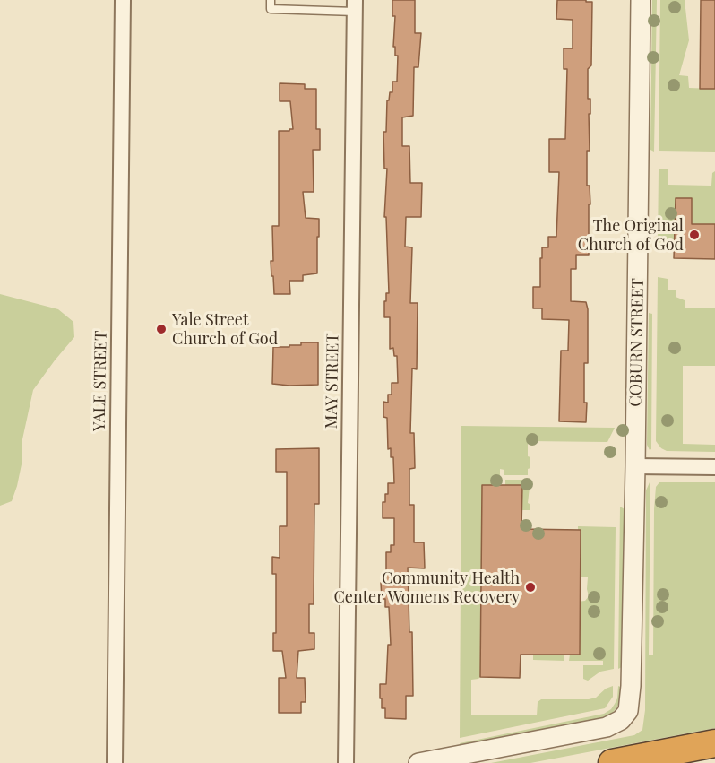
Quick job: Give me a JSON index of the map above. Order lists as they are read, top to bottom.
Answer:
{
  "streets": {
    "street": ["COBURN STREET", "YALE STREET", "MAY STREET"]
  },
  "places": ["The Original Church of God", "Yale Street Church of God", "Community Health Center Womens Recovery"]
}
